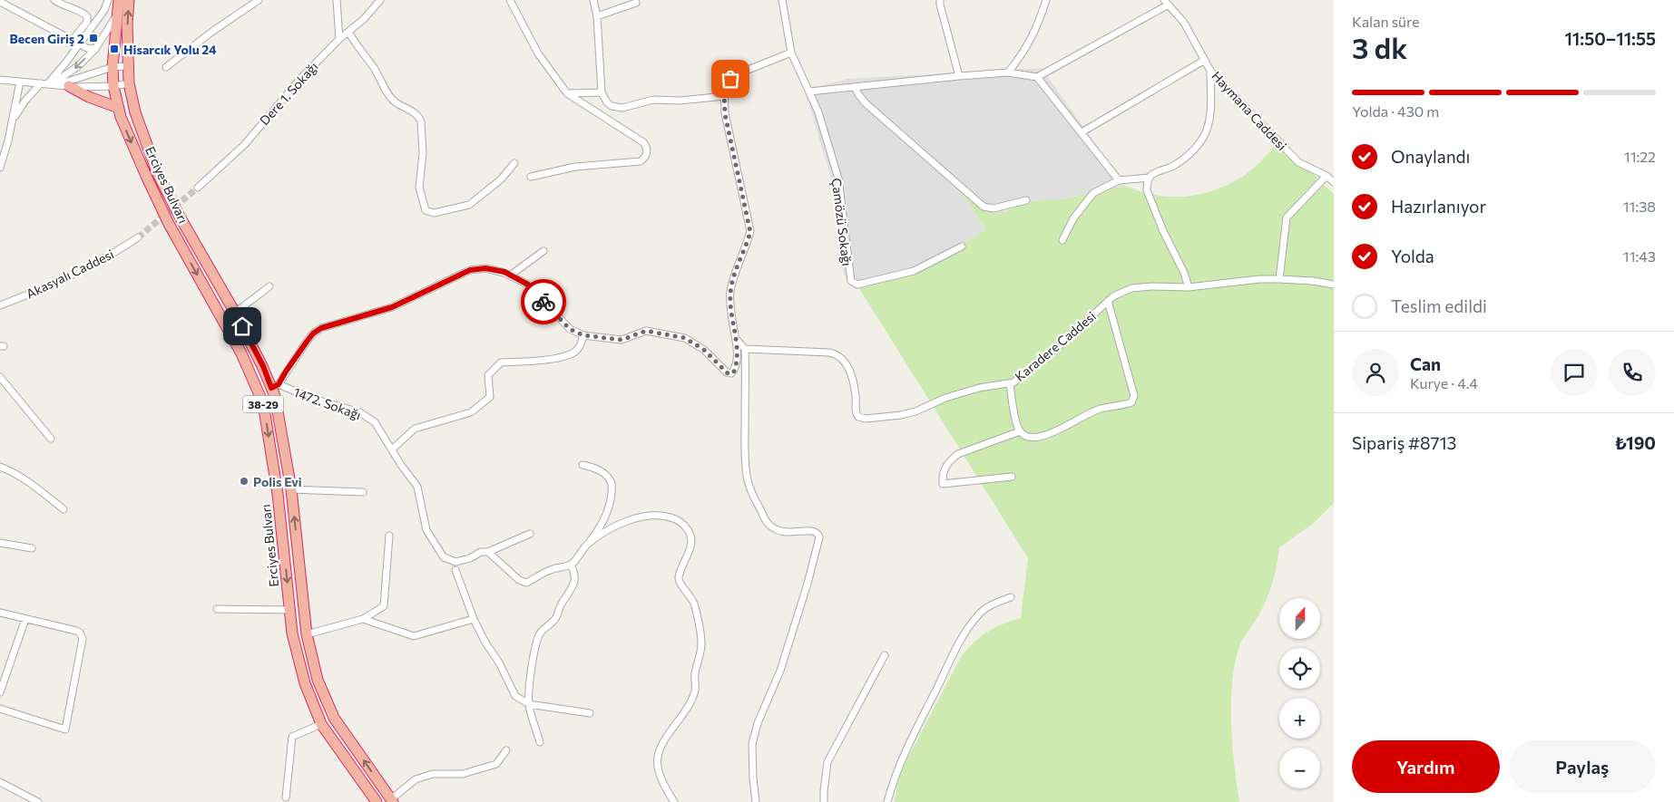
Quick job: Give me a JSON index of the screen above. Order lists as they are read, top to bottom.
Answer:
{
  "streets": {
    "highway": ["Erciyes Bulvarı", "38-29"],
    "street": [
      "Dere 1. Sokağı",
      "Haymana Caddesi",
      "Çamözü Sokağı",
      "Akasyalı Caddesi",
      "Karadere Caddesi",
      "1472. Sokağı"
    ]
  },
  "crossings": [
    ["Erciyes Bulvarı", "1472. Sokağı"]
  ],
  "places": {
    "transit": ["Becen Giriş 2", "Hisarcık Yolu 24"],
    "other": ["Polis Evi"]
  },
  "north": "top",
  "page": {
    "heading": ["3 dk", "Kalan süre", "11:50–11:55"],
    "panel": [
      "Can",
      "Kurye · 4.4",
      "Sipariş #8713",
      "₺190"
    ],
    "bar": "Yolda · 430 m",
    "list": [
      ["Onaylandı", "11:22"],
      ["Hazırlanıyor", "11:38"],
      ["Yolda", "11:43"],
      "Teslim edildi"
    ],
    "map_buttons": ["+", "−"],
    "buttons": ["Yardım", "Paylaş"]
  }
}
